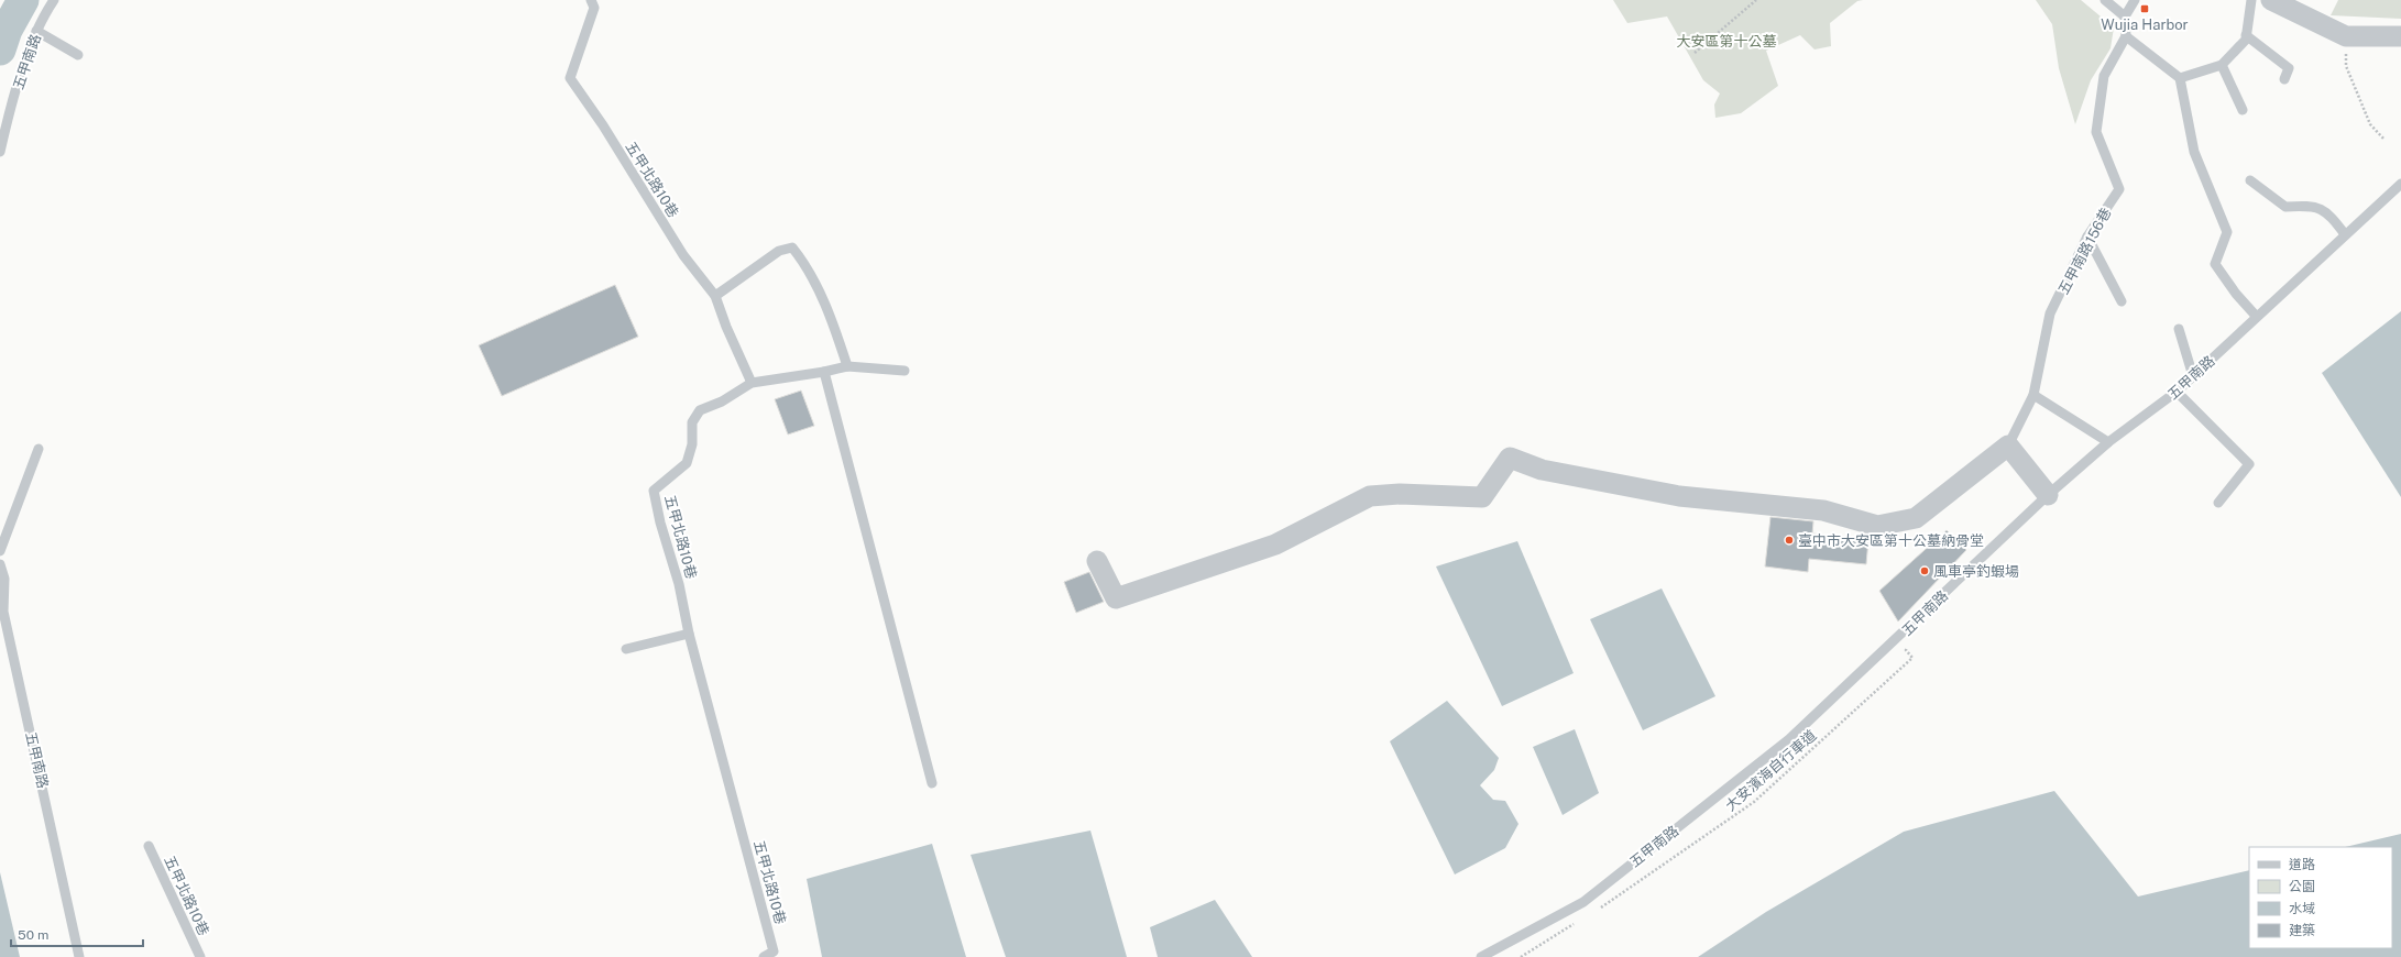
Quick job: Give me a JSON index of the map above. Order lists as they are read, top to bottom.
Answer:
{
  "streets": {
    "lane": ["五甲南路", "五甲北路10巷", "五甲南路156巷"],
    "path": ["大安濱海自行車道"]
  },
  "parks": ["大安區第十公墓"],
  "places": {
    "transit": ["Wujia Harbor"],
    "other": ["臺中市大安區第十公墓納骨堂", "風車亭釣蝦場"]
  },
  "legend": [
    "道路",
    "公園",
    "水域",
    "建築"
  ],
  "scale_bar": "50 m"
}
